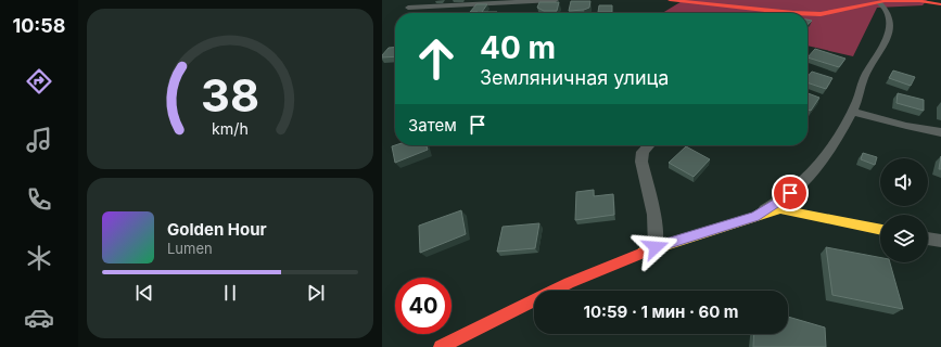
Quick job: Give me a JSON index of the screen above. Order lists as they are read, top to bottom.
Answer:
{
  "page": {
    "tabs": "10:58",
    "turn": ["40 m", "Земляничная улица"],
    "then": "Затем",
    "song": ["Golden Hour", "Lumen"],
    "limit": "40",
    "trip": "10:59 · 1 мин · 60 m",
    "gauge": ["38", "km/h"]
  }
}
